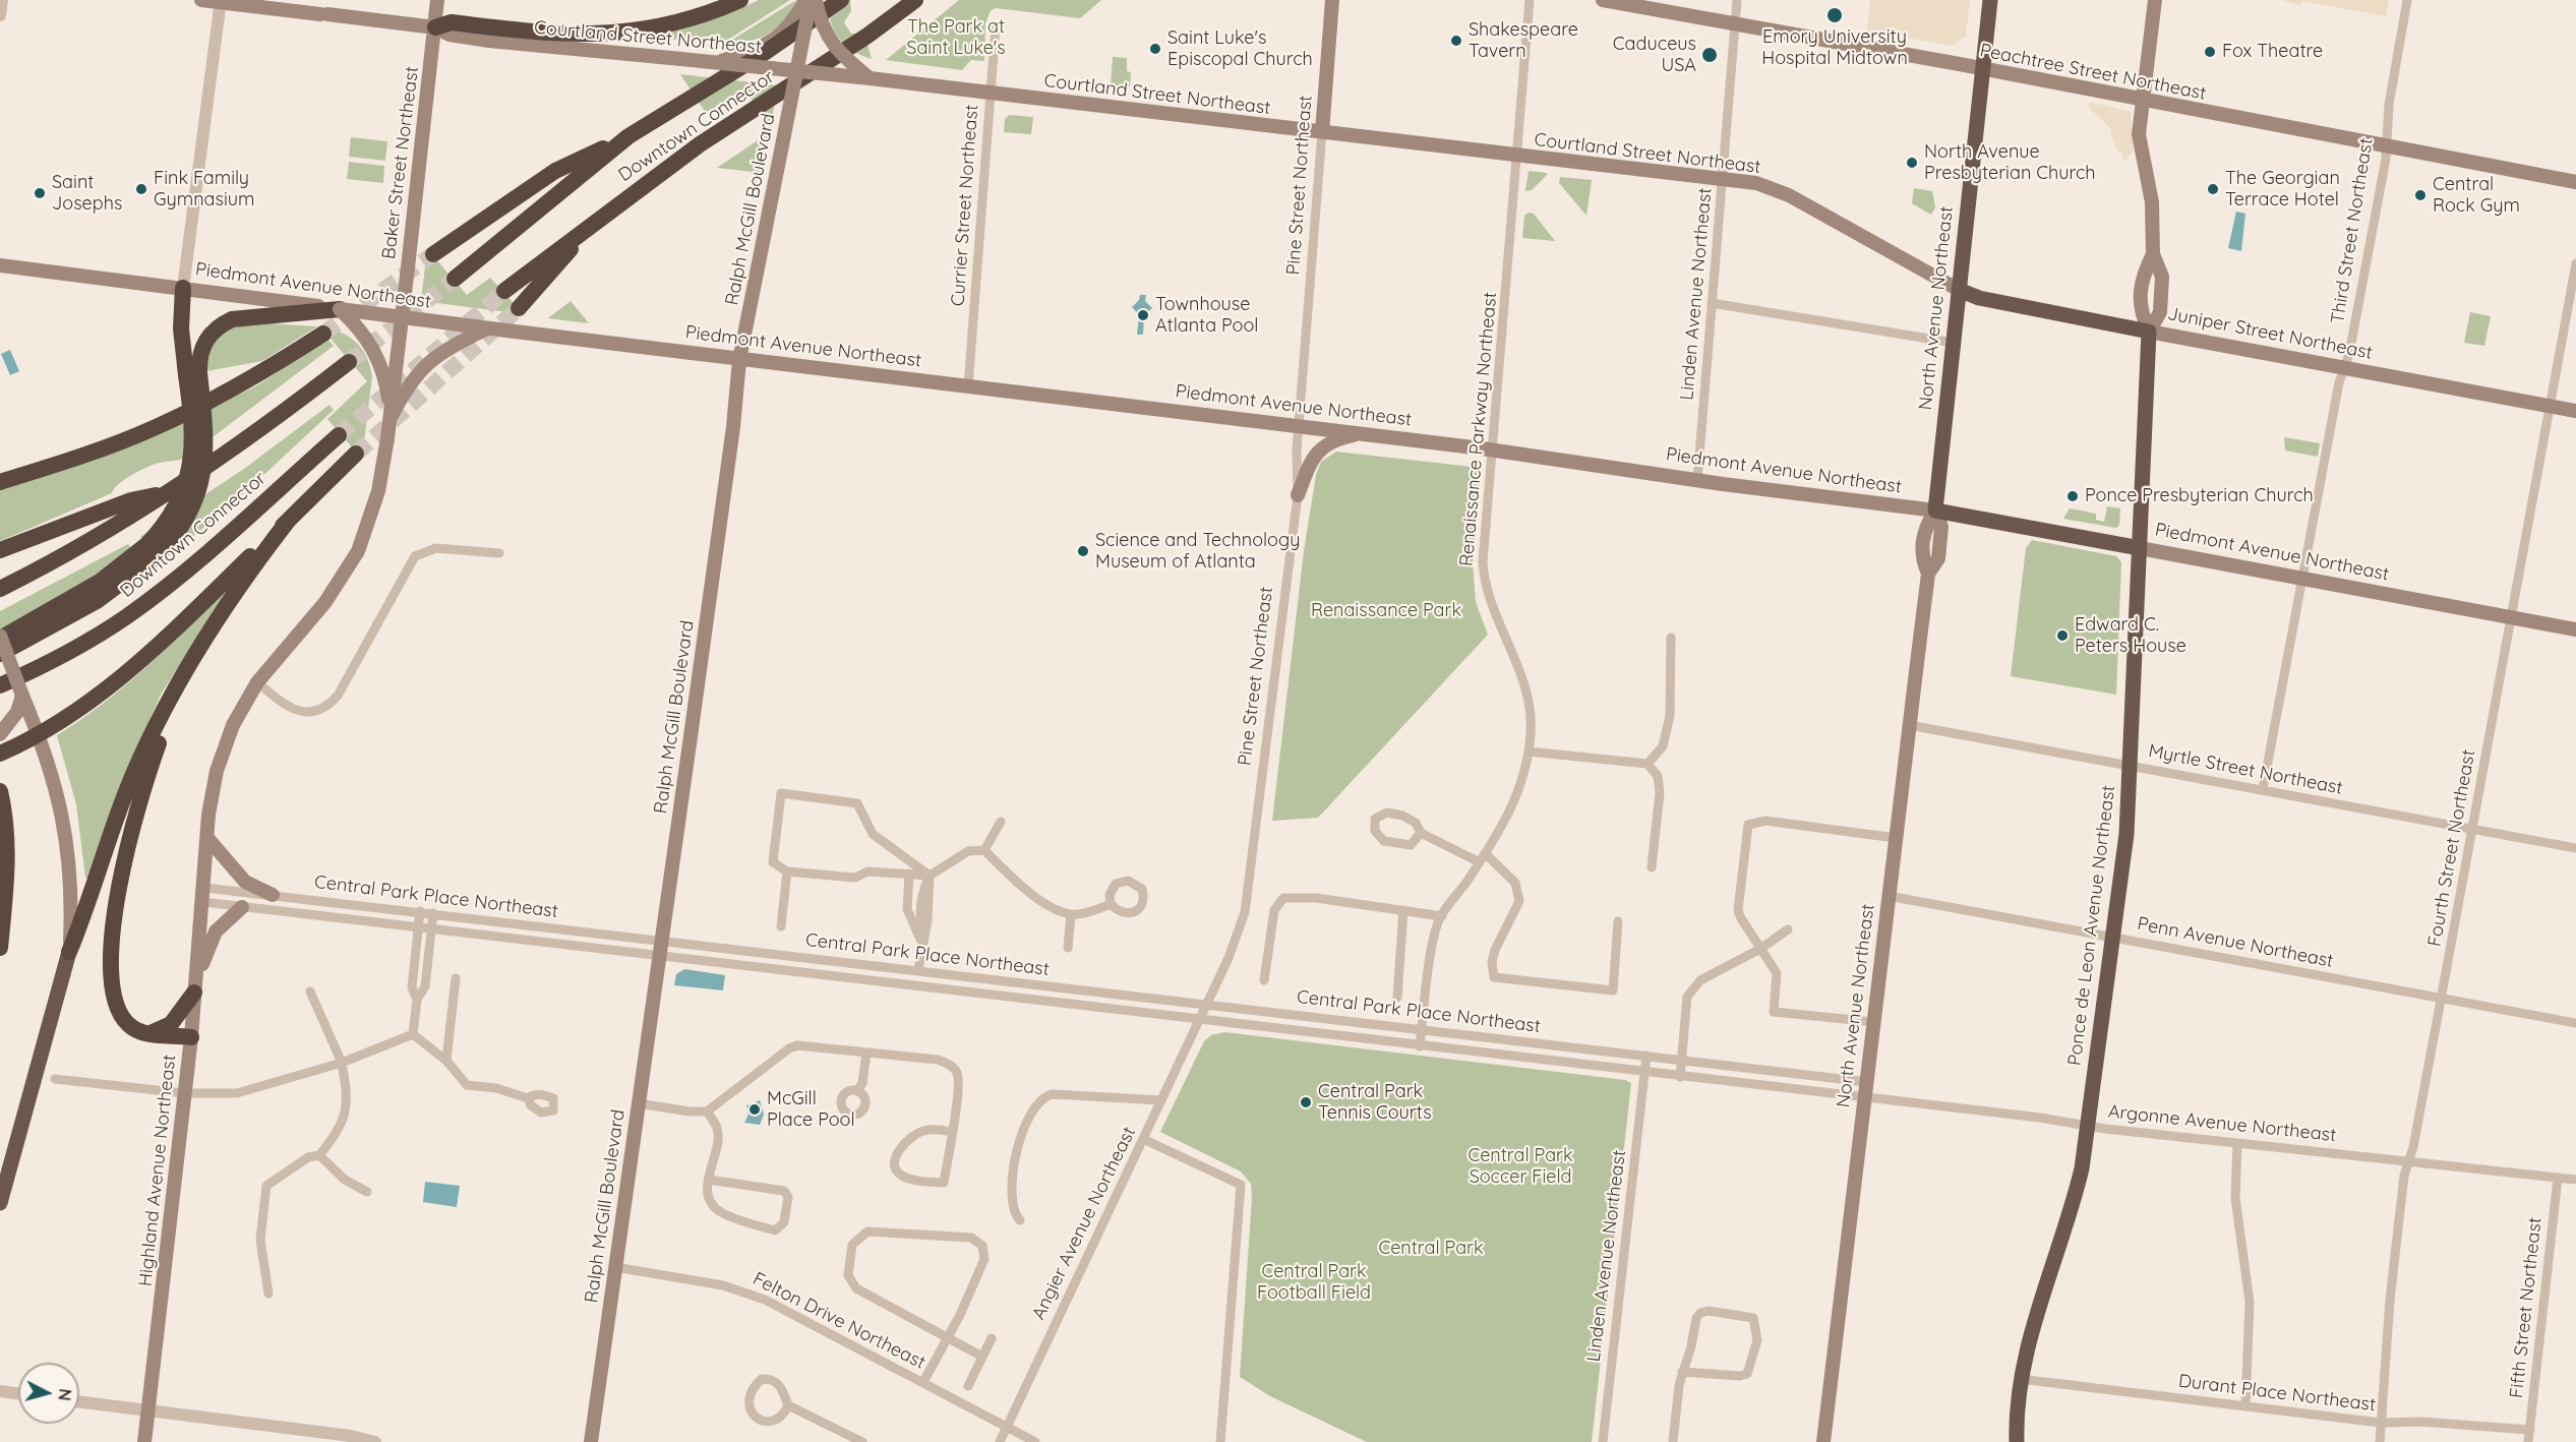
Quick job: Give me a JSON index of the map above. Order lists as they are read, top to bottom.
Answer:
{
  "streets": {
    "highway": [
      "Downtown Connector",
      "Piedmont Avenue Northeast",
      "North Avenue Northeast",
      "Juniper Street Northeast",
      "Ponce de Leon Avenue Northeast"
    ],
    "main road": [
      "Courtland Street Northeast",
      "Peachtree Street Northeast",
      "Baker Street Northeast",
      "Pine Street Northeast",
      "Ralph McGill Boulevard",
      "Highland Avenue Northeast"
    ],
    "street": [
      "Currier Street Northeast",
      "Third Street Northeast",
      "Linden Avenue Northeast",
      "Renaissance Parkway Northeast",
      "Myrtle Street Northeast",
      "Fourth Street Northeast",
      "Central Park Place Northeast",
      "Penn Avenue Northeast",
      "Argonne Avenue Northeast",
      "Angier Avenue Northeast",
      "Fifth Street Northeast",
      "Felton Drive Northeast",
      "Durant Place Northeast"
    ]
  },
  "crossings": [
    ["Courtland Street Northeast", "Baker Street Northeast"],
    ["Courtland Street Northeast", "Pine Street Northeast"],
    ["Courtland Street Northeast", "Currier Street Northeast"],
    ["Courtland Street Northeast", "Ralph McGill Boulevard"],
    ["Courtland Street Northeast", "Linden Avenue Northeast"],
    ["Courtland Street Northeast", "North Avenue Northeast"],
    ["Courtland Street Northeast", "Juniper Street Northeast"],
    ["Courtland Street Northeast", "Renaissance Parkway Northeast"],
    ["Peachtree Street Northeast", "Third Street Northeast"],
    ["Peachtree Street Northeast", "Linden Avenue Northeast"],
    ["Peachtree Street Northeast", "North Avenue Northeast"],
    ["Peachtree Street Northeast", "Ponce de Leon Avenue Northeast"],
    ["Baker Street Northeast", "Piedmont Avenue Northeast"],
    ["Baker Street Northeast", "Highland Avenue Northeast"],
    ["Pine Street Northeast", "Piedmont Avenue Northeast"],
    ["Pine Street Northeast", "Central Park Place Northeast"],
    ["Pine Street Northeast", "Angier Avenue Northeast"],
    ["Currier Street Northeast", "Piedmont Avenue Northeast"],
    ["Ralph McGill Boulevard", "Piedmont Avenue Northeast"],
    ["Ralph McGill Boulevard", "Central Park Place Northeast"],
    ["Ralph McGill Boulevard", "Felton Drive Northeast"],
    ["Third Street Northeast", "Piedmont Avenue Northeast"],
    ["Third Street Northeast", "Juniper Street Northeast"],
    ["Third Street Northeast", "Myrtle Street Northeast"],
    ["Piedmont Avenue Northeast", "Linden Avenue Northeast"],
    ["Piedmont Avenue Northeast", "North Avenue Northeast"],
    ["Piedmont Avenue Northeast", "Renaissance Parkway Northeast"],
    ["Piedmont Avenue Northeast", "Fourth Street Northeast"],
    ["Piedmont Avenue Northeast", "Ponce de Leon Avenue Northeast"],
    ["Linden Avenue Northeast", "Central Park Place Northeast"],
    ["North Avenue Northeast", "Juniper Street Northeast"],
    ["North Avenue Northeast", "Myrtle Street Northeast"],
    ["North Avenue Northeast", "Central Park Place Northeast"],
    ["North Avenue Northeast", "Penn Avenue Northeast"],
    ["North Avenue Northeast", "Argonne Avenue Northeast"],
    ["Juniper Street Northeast", "Fourth Street Northeast"],
    ["Juniper Street Northeast", "Ponce de Leon Avenue Northeast"],
    ["Renaissance Parkway Northeast", "Central Park Place Northeast"],
    ["Myrtle Street Northeast", "Fourth Street Northeast"],
    ["Myrtle Street Northeast", "Ponce de Leon Avenue Northeast"],
    ["Fourth Street Northeast", "Penn Avenue Northeast"],
    ["Fourth Street Northeast", "Argonne Avenue Northeast"],
    ["Fourth Street Northeast", "Durant Place Northeast"],
    ["Central Park Place Northeast", "Argonne Avenue Northeast"],
    ["Central Park Place Northeast", "Highland Avenue Northeast"],
    ["Central Park Place Northeast", "Angier Avenue Northeast"],
    ["Ponce de Leon Avenue Northeast", "Penn Avenue Northeast"],
    ["Ponce de Leon Avenue Northeast", "Argonne Avenue Northeast"],
    ["Ponce de Leon Avenue Northeast", "Durant Place Northeast"],
    ["Argonne Avenue Northeast", "Fifth Street Northeast"],
    ["Angier Avenue Northeast", "Felton Drive Northeast"],
    ["Fifth Street Northeast", "Durant Place Northeast"]
  ],
  "parks": [
    "The Park at Saint Luke's",
    "Renaissance Park",
    "Central Park Soccer Field",
    "Central Park",
    "Central Park Football Field"
  ],
  "places": [
    "Emory University Hospital Midtown",
    "Shakespeare Tavern",
    "Saint Luke's Episcopal Church",
    "Fox Theatre",
    "Caduceus USA",
    "North Avenue Presbyterian Church",
    "Fink Family Gymnasium",
    "The Georgian Terrace Hotel",
    "Saint Josephs",
    "Central Rock Gym",
    "Townhouse Atlanta Pool",
    "Ponce Presbyterian Church",
    "Science and Technology Museum of Atlanta",
    "Edward C. Peters House",
    "Central Park Tennis Courts",
    "McGill Place Pool"
  ],
  "north": "right"
}
